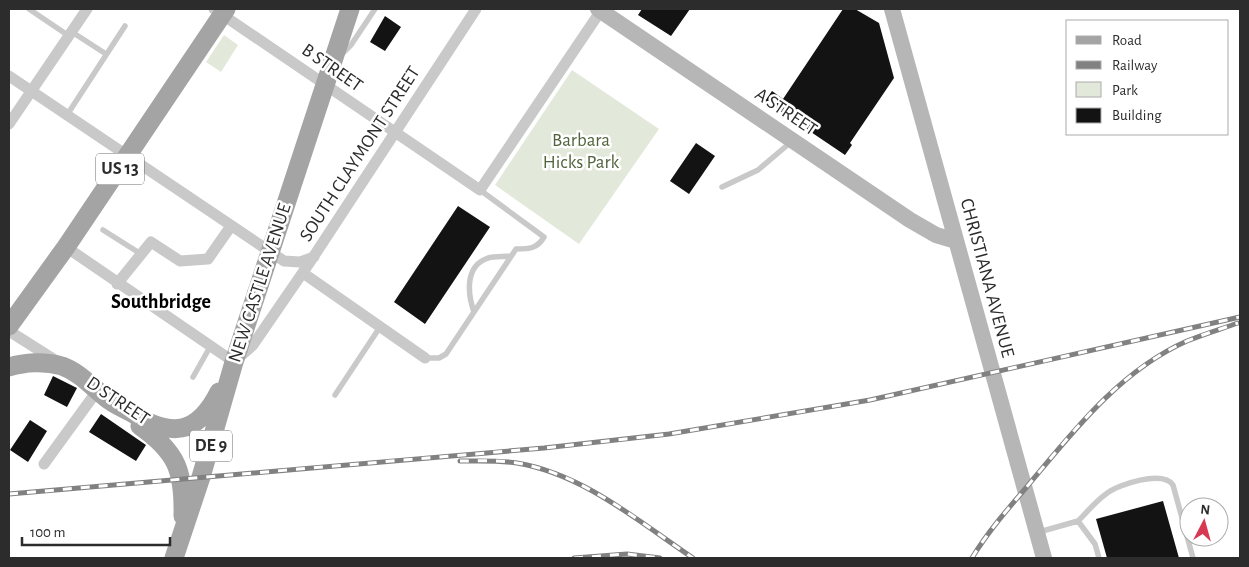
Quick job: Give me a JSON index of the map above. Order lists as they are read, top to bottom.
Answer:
{
  "streets": {
    "main road": [
      "A STREET",
      "US 13",
      "CHRISTIANA AVENUE",
      "NEW CASTLE AVENUE",
      "D STREET",
      "DE 9"
    ],
    "street": ["B STREET", "SOUTH CLAYMONT STREET"]
  },
  "crossings": [
    ["B STREET", "SOUTH CLAYMONT STREET"],
    ["B STREET", "US 13"],
    ["B STREET", "NEW CASTLE AVENUE"],
    ["A STREET", "CHRISTIANA AVENUE"],
    ["SOUTH CLAYMONT STREET", "NEW CASTLE AVENUE"],
    ["SOUTH CLAYMONT STREET", "D STREET"],
    ["NEW CASTLE AVENUE", "D STREET"]
  ],
  "districts": ["Southbridge"],
  "parks": ["Barbara Hicks Park"],
  "legend": [
    "Road",
    "Railway",
    "Park",
    "Building"
  ],
  "scale_bar": "100 m",
  "north": "top"
}
